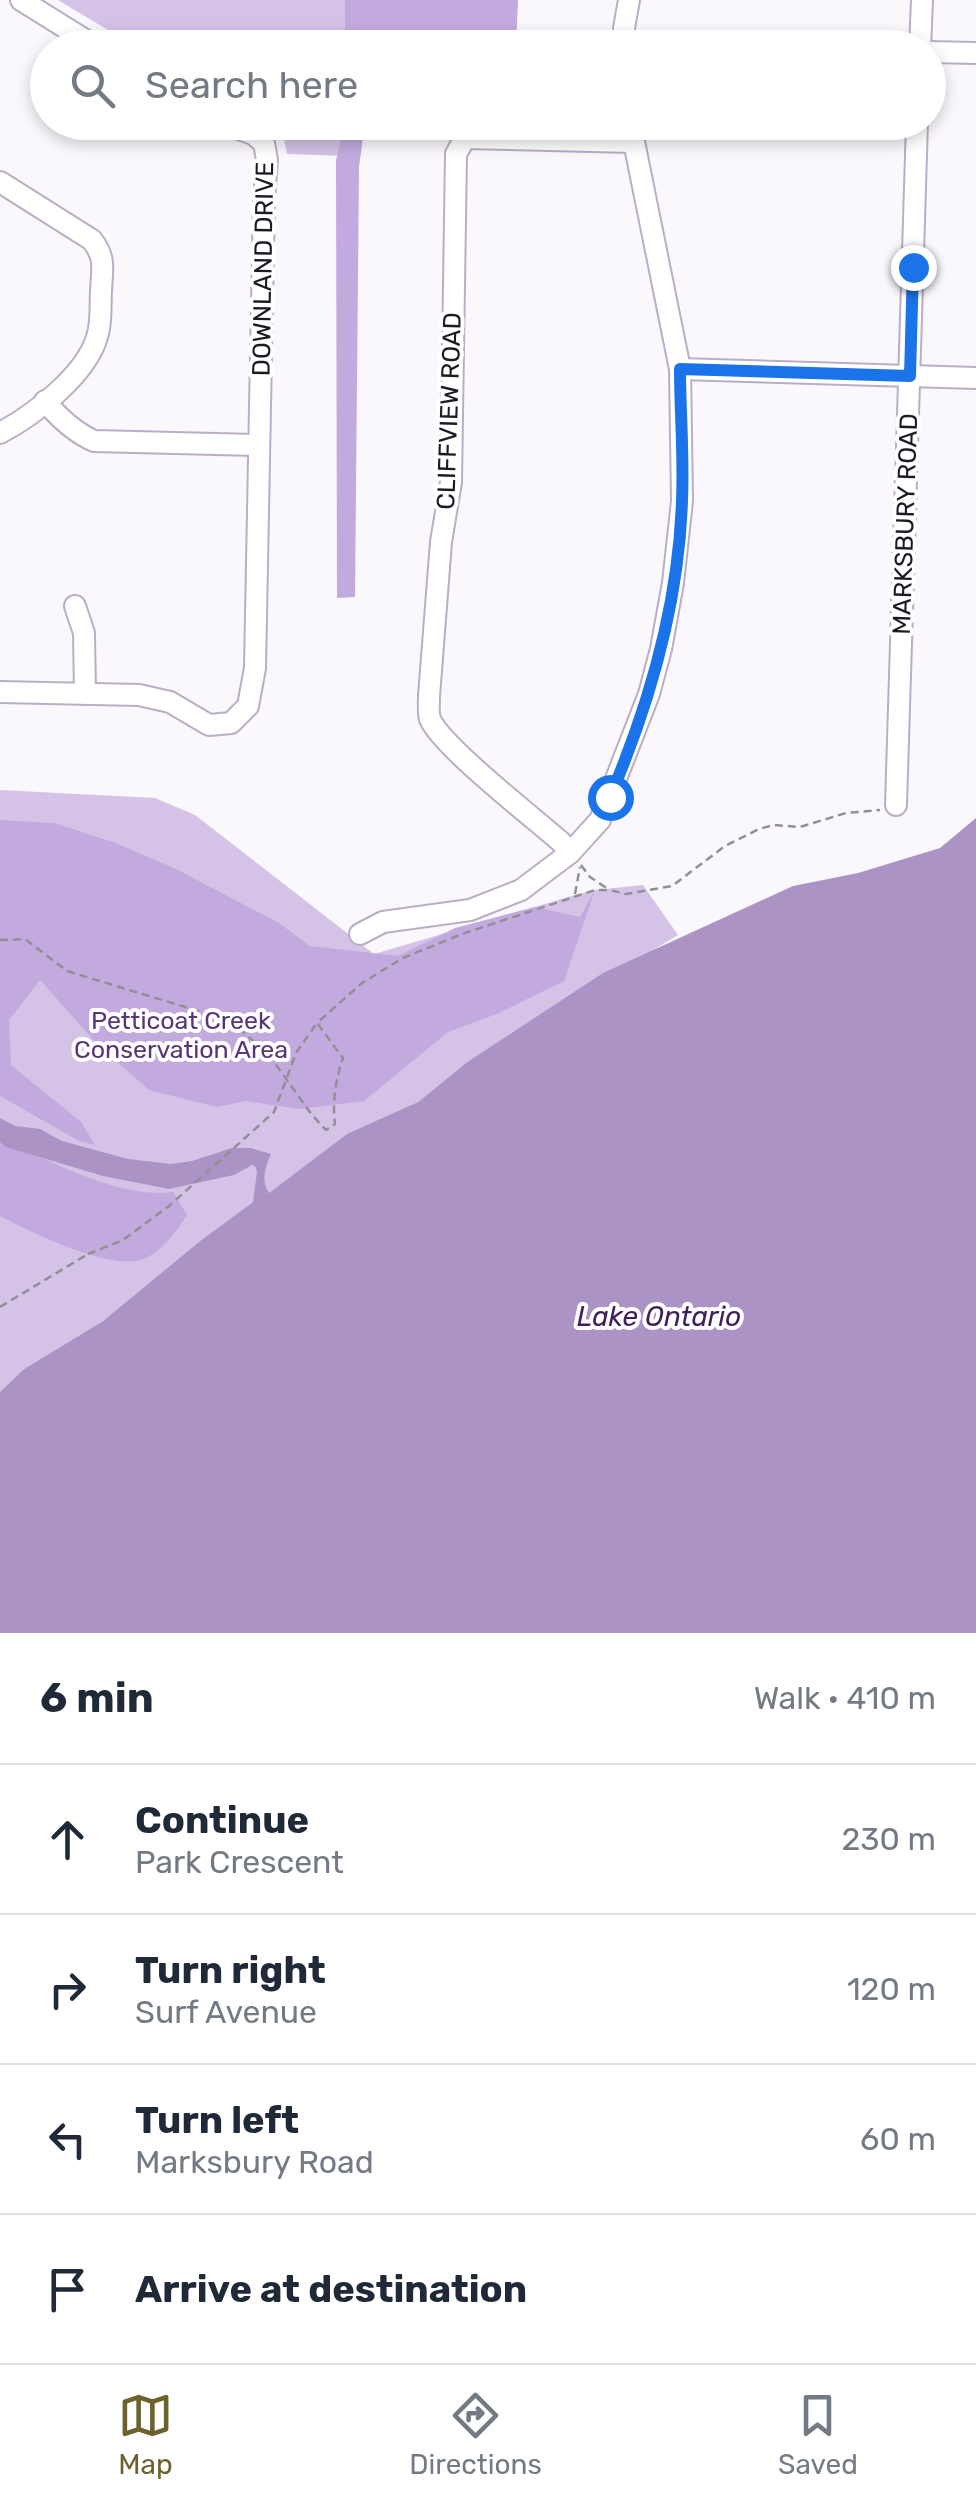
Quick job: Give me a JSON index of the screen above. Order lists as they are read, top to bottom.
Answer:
{
  "streets": {
    "street": ["DOWNLAND DRIVE", "CLIFFVIEW ROAD", "MARKSBURY ROAD"]
  },
  "water": ["Lake Ontario"],
  "parks": ["Petticoat Creek Conservation Area"],
  "page": {
    "search": "Search here",
    "heading": ["6 min", "Walk · 410 m"],
    "list": [
      ["Continue", "Park Crescent", "230 m"],
      ["Turn right", "Surf Avenue", "120 m"],
      ["Turn left", "Marksbury Road", "60 m"],
      "Arrive at destination"
    ],
    "nav": ["Map", "Directions", "Saved"]
  }
}
